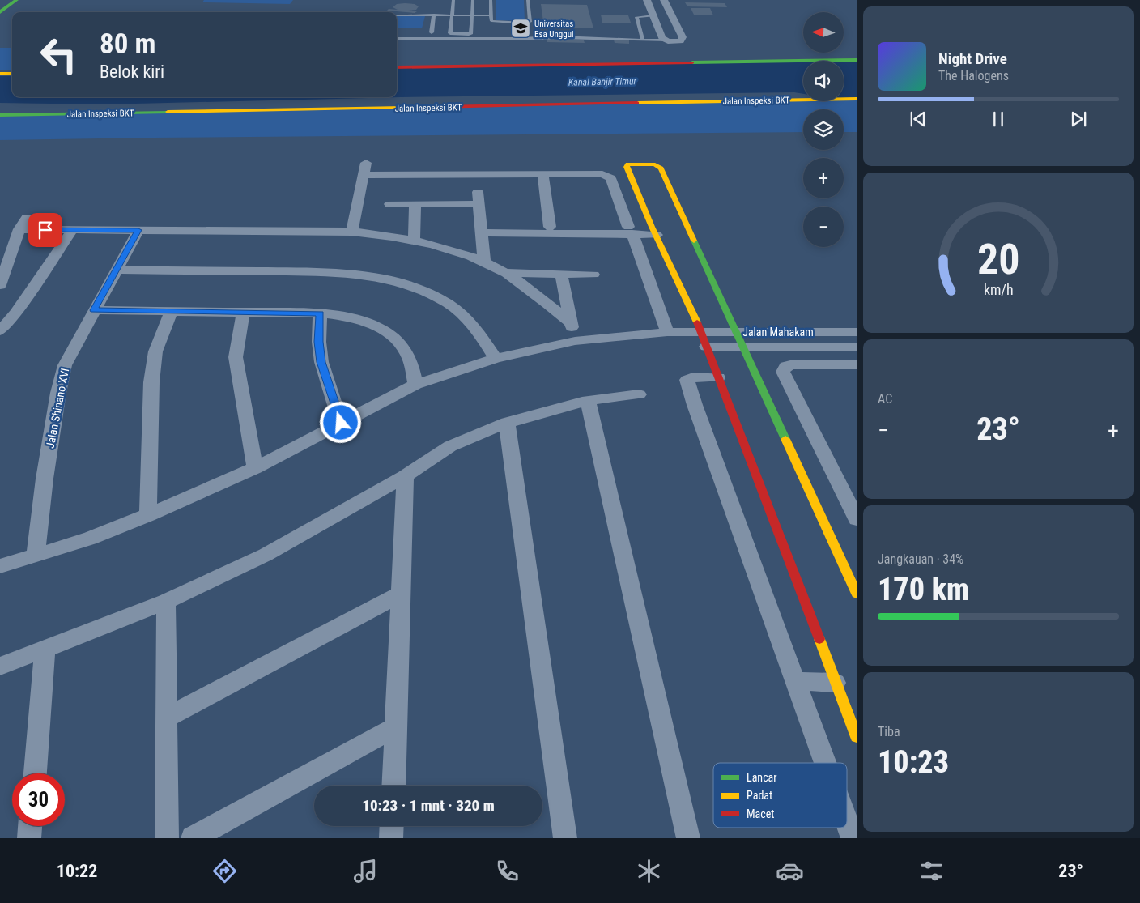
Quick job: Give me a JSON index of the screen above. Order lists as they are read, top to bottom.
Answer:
{
  "streets": {
    "street": ["Jalan Inspeksi BKT", "Jalan Mahakam", "Jalan Shinano XVI"]
  },
  "crossings": [
    ["Jalan Mahakam", "Jalan Shinano XVI"]
  ],
  "water": ["Kanal Banjir Timur"],
  "places": {
    "school or university": ["Universitas Esa Unggul"]
  },
  "legend": ["Lancar", "Padat", "Macet"],
  "north": "left",
  "page": {
    "map_buttons": ["+", "−"],
    "turn": ["80 m", "Belok kiri"],
    "song": ["Night Drive", "The Halogens"],
    "tile": [
      "AC",
      ["Jangkauan · 34%", "170 km"],
      ["Tiba", "10:23"]
    ],
    "heat": ["−", "23°", "+"],
    "limit": "30",
    "trip": "10:23 · 1 mnt · 320 m",
    "tabs": ["10:22", "23°"],
    "gauge": ["20", "km/h"]
  }
}
